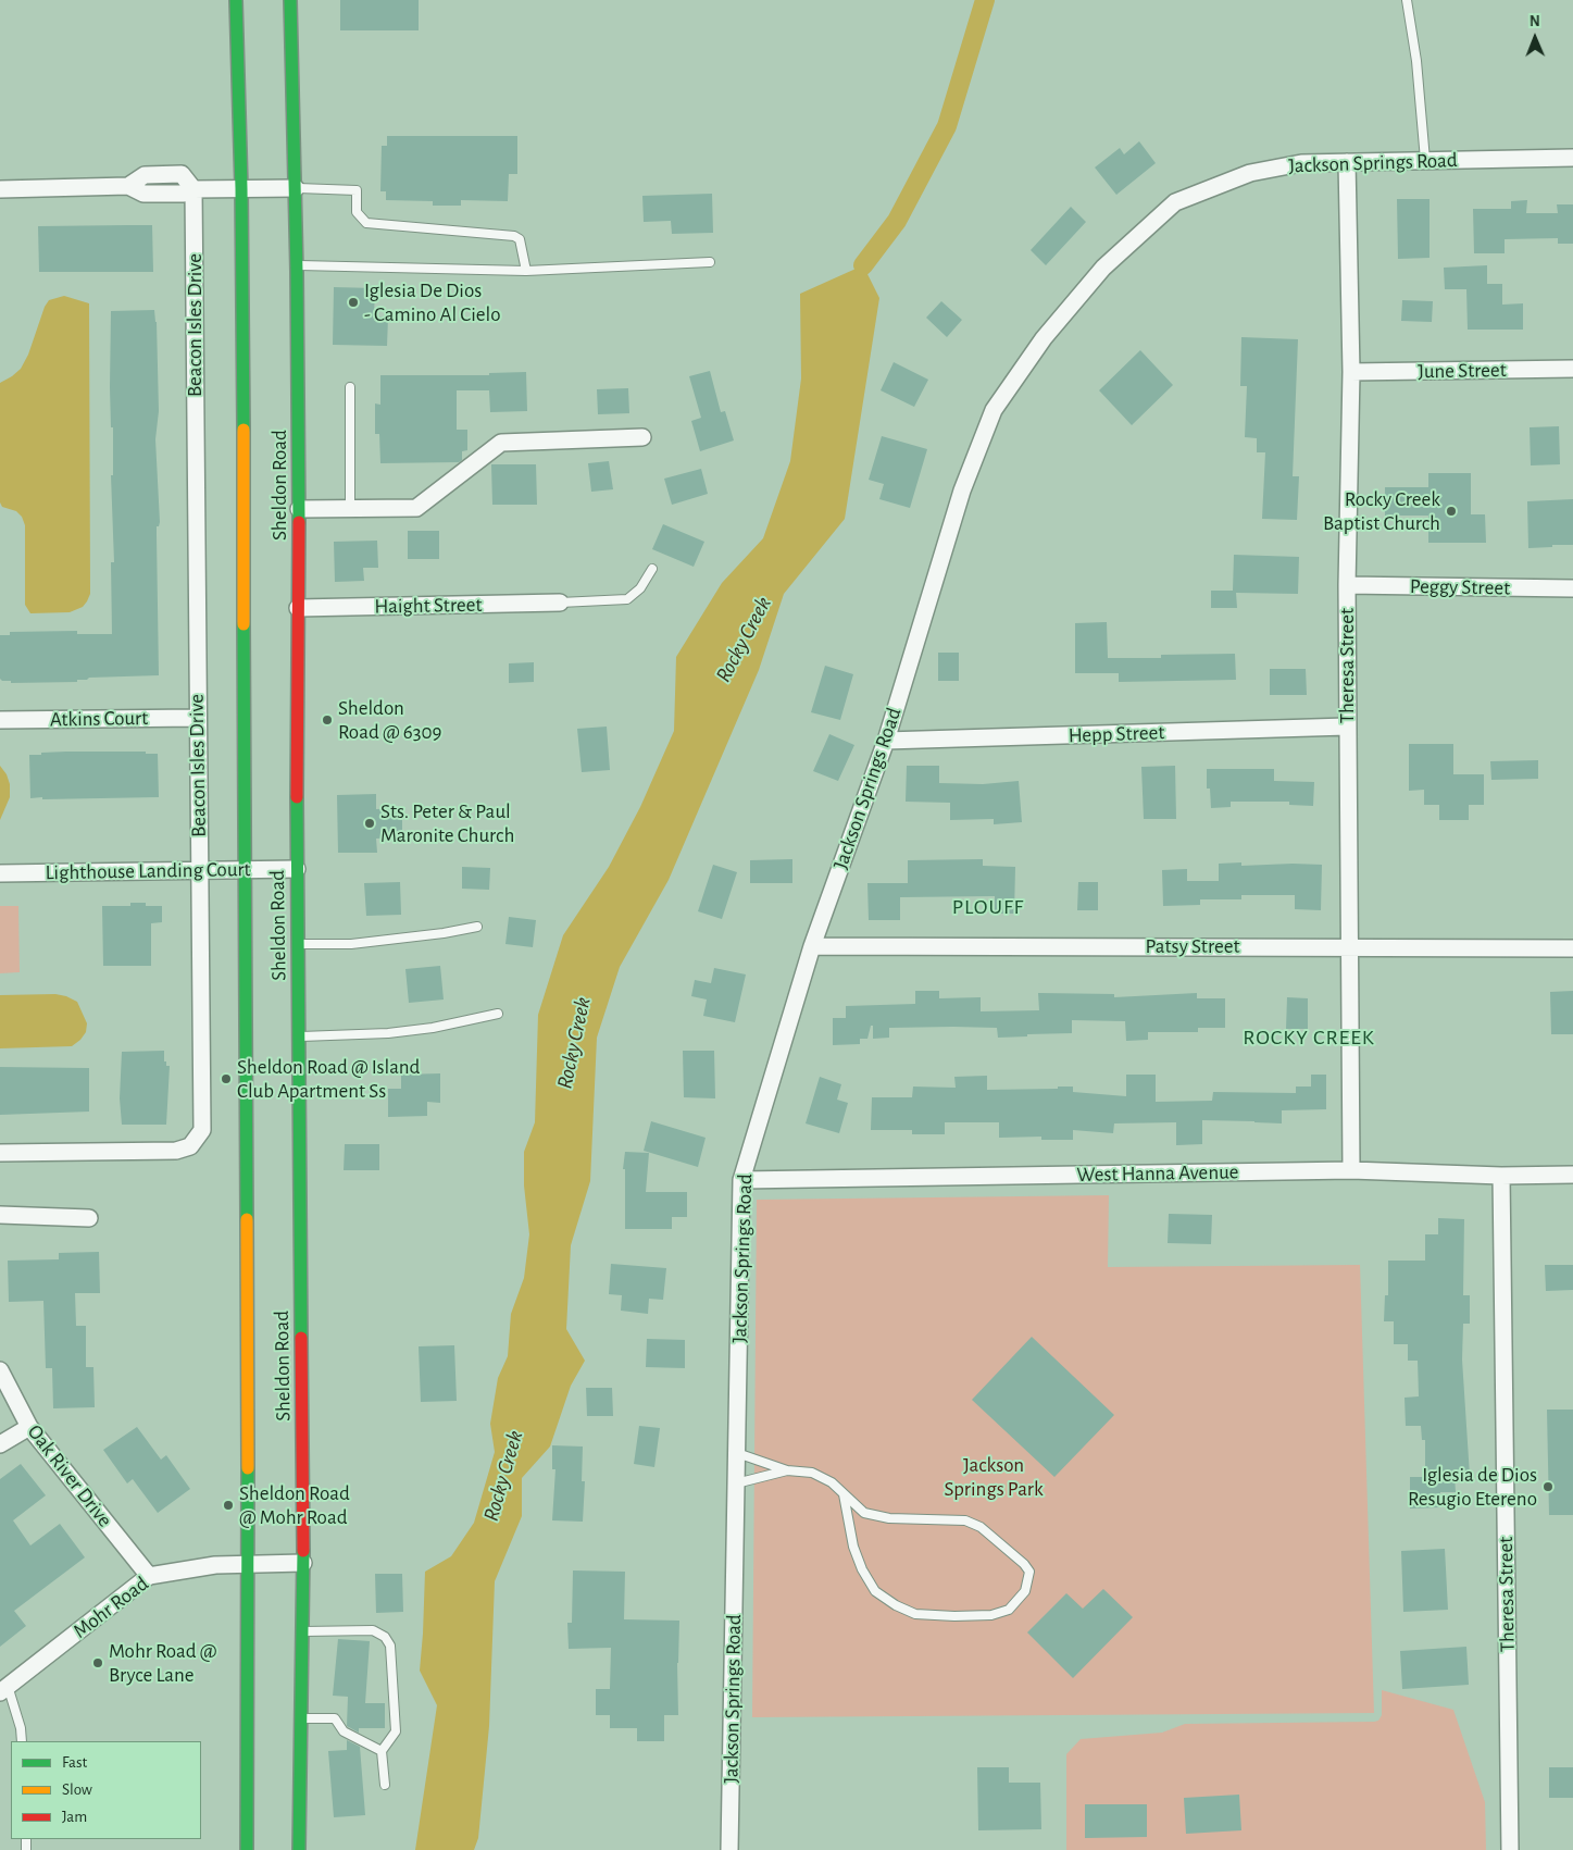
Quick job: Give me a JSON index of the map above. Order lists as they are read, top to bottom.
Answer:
{
  "streets": {
    "main road": ["Sheldon Road"],
    "street": [
      "Jackson Springs Road",
      "Beacon Isles Drive",
      "June Street",
      "Peggy Street",
      "Haight Street",
      "Theresa Street",
      "Atkins Court",
      "Hepp Street",
      "Lighthouse Landing Court",
      "Patsy Street",
      "West Hanna Avenue",
      "Oak River Drive",
      "Mohr Road"
    ]
  },
  "crossings": [
    ["Jackson Springs Road", "Theresa Street"],
    ["Jackson Springs Road", "Hepp Street"],
    ["Jackson Springs Road", "Patsy Street"],
    ["Jackson Springs Road", "West Hanna Avenue"],
    ["Beacon Isles Drive", "Atkins Court"],
    ["Beacon Isles Drive", "Lighthouse Landing Court"],
    ["June Street", "Theresa Street"],
    ["Sheldon Road", "Haight Street"],
    ["Sheldon Road", "Lighthouse Landing Court"],
    ["Sheldon Road", "Mohr Road"],
    ["Peggy Street", "Theresa Street"],
    ["Theresa Street", "Hepp Street"],
    ["Theresa Street", "Patsy Street"],
    ["Theresa Street", "West Hanna Avenue"],
    ["Oak River Drive", "Mohr Road"]
  ],
  "districts": ["PLOUFF", "ROCKY CREEK"],
  "water": ["Rocky Creek"],
  "parks": ["Jackson Springs Park"],
  "places": [
    "Iglesia De Dios - Camino Al Cielo",
    "Rocky Creek Baptist Church",
    "Sheldon Road @ 6309",
    "Sts. Peter & Paul Maronite Church",
    "Sheldon Road @ Island Club Apartment Ss",
    "Iglesia de Dios Resugio Etereno",
    "Sheldon Road @ Mohr Road",
    "Mohr Road @ Bryce Lane"
  ],
  "legend": ["Fast", "Slow", "Jam"],
  "north": "top"
}
